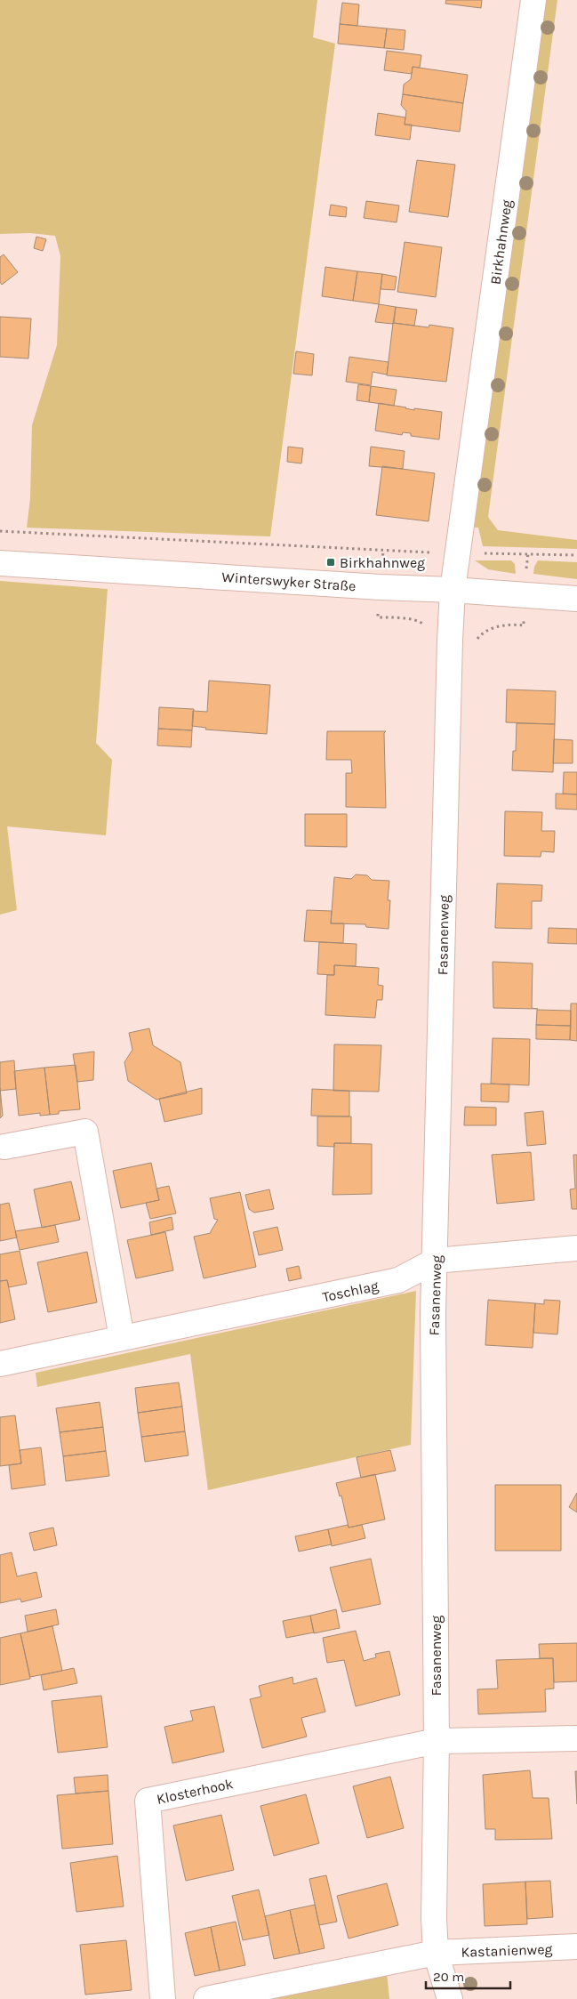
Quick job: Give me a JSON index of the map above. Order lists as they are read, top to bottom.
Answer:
{
  "streets": {
    "street": [
      "Birkhahnweg",
      "Winterswyker Straße",
      "Fasanenweg",
      "Toschlag",
      "Klosterhook",
      "Kastanienweg"
    ]
  },
  "crossings": [
    ["Birkhahnweg", "Winterswyker Straße"],
    ["Birkhahnweg", "Fasanenweg"],
    ["Winterswyker Straße", "Fasanenweg"],
    ["Fasanenweg", "Toschlag"],
    ["Fasanenweg", "Klosterhook"],
    ["Fasanenweg", "Kastanienweg"]
  ],
  "places": {
    "transit": ["Birkhahnweg"]
  },
  "scale_bar": "20 m"
}
